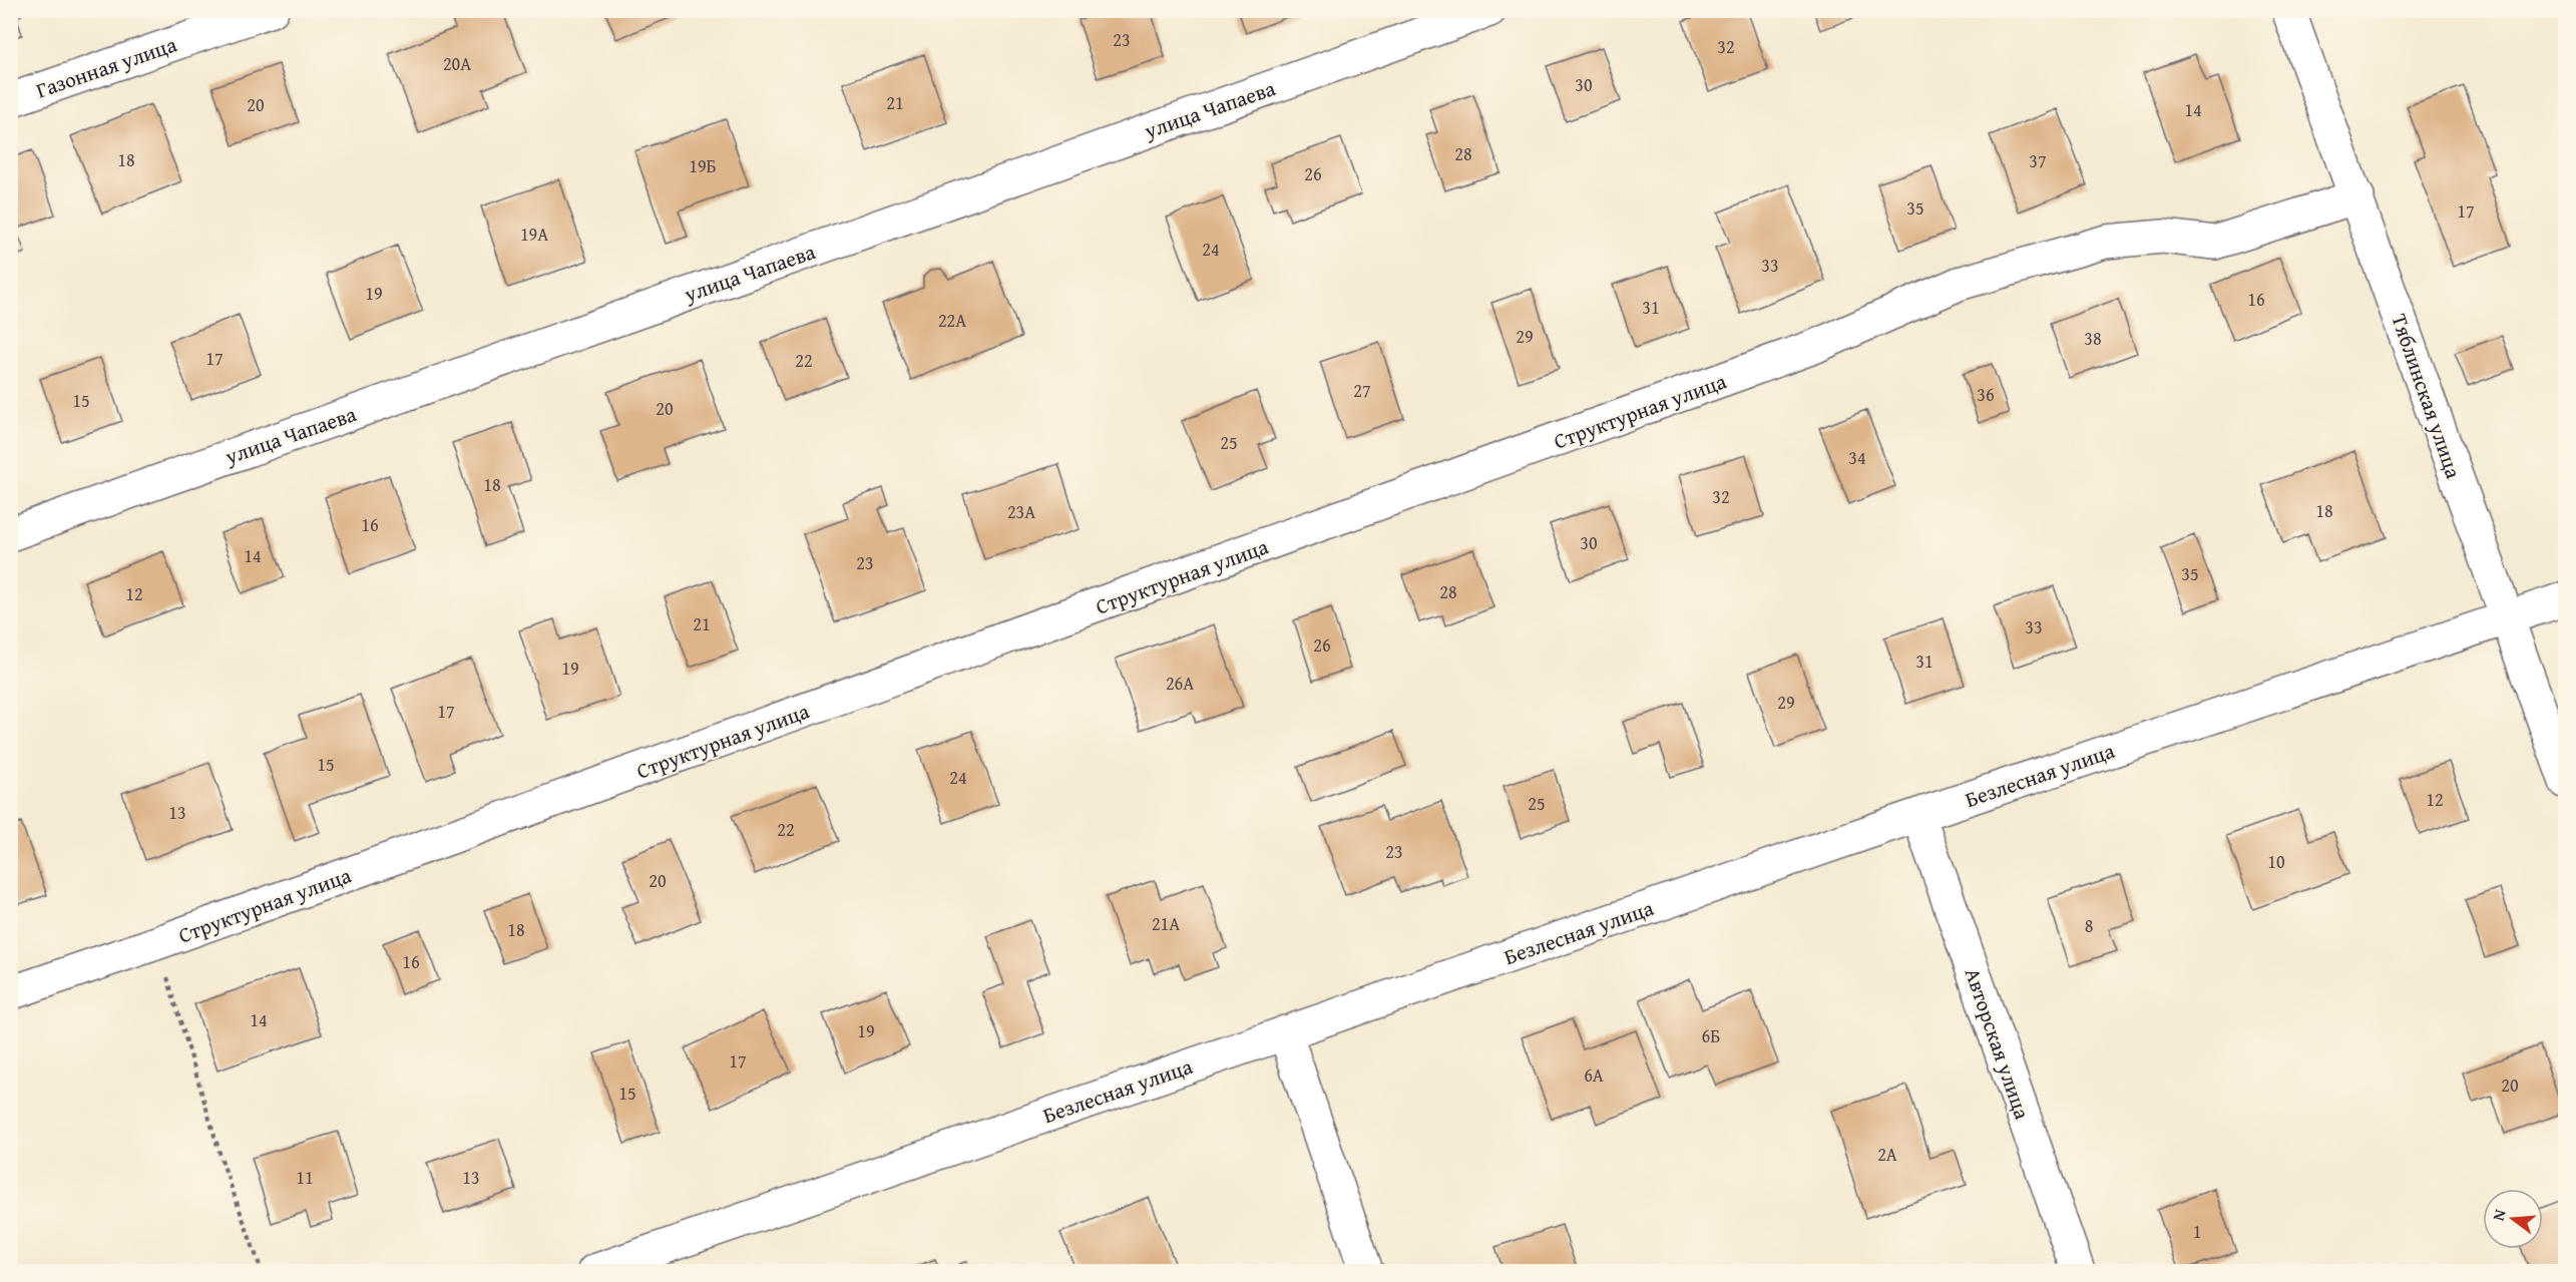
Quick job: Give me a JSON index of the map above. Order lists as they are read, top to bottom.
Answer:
{
  "streets": {
    "street": [
      "Газонная улица",
      "улица Чапаева",
      "Тяблинская улица",
      "Структурная улица",
      "Безлесная улица",
      "Авторская улица"
    ]
  },
  "crossings": [
    ["Тяблинская улица", "Структурная улица"],
    ["Тяблинская улица", "Безлесная улица"],
    ["Безлесная улица", "Авторская улица"]
  ],
  "house_numbers": [
    "23",
    "32",
    "20А",
    "30",
    "21",
    "20",
    "14",
    "28",
    "18",
    "37",
    "19Б",
    "26",
    "35",
    "17",
    "19А",
    "24",
    "33",
    "19",
    "16",
    "31",
    "22А",
    "29",
    "38",
    "17",
    "22",
    "27",
    "36",
    "15",
    "20",
    "25",
    "34",
    "18",
    "32",
    "18",
    "23А",
    "16",
    "30",
    "14",
    "23",
    "35",
    "28",
    "12",
    "21",
    "33",
    "26",
    "31",
    "19",
    "26А",
    "29",
    "17",
    "15",
    "24",
    "12",
    "25",
    "13",
    "22",
    "23",
    "10",
    "20",
    "21А",
    "8",
    "18",
    "16",
    "14",
    "19",
    "6Б",
    "17",
    "6А",
    "20",
    "15",
    "2А",
    "11",
    "13",
    "1"
  ],
  "north": "left"
}
